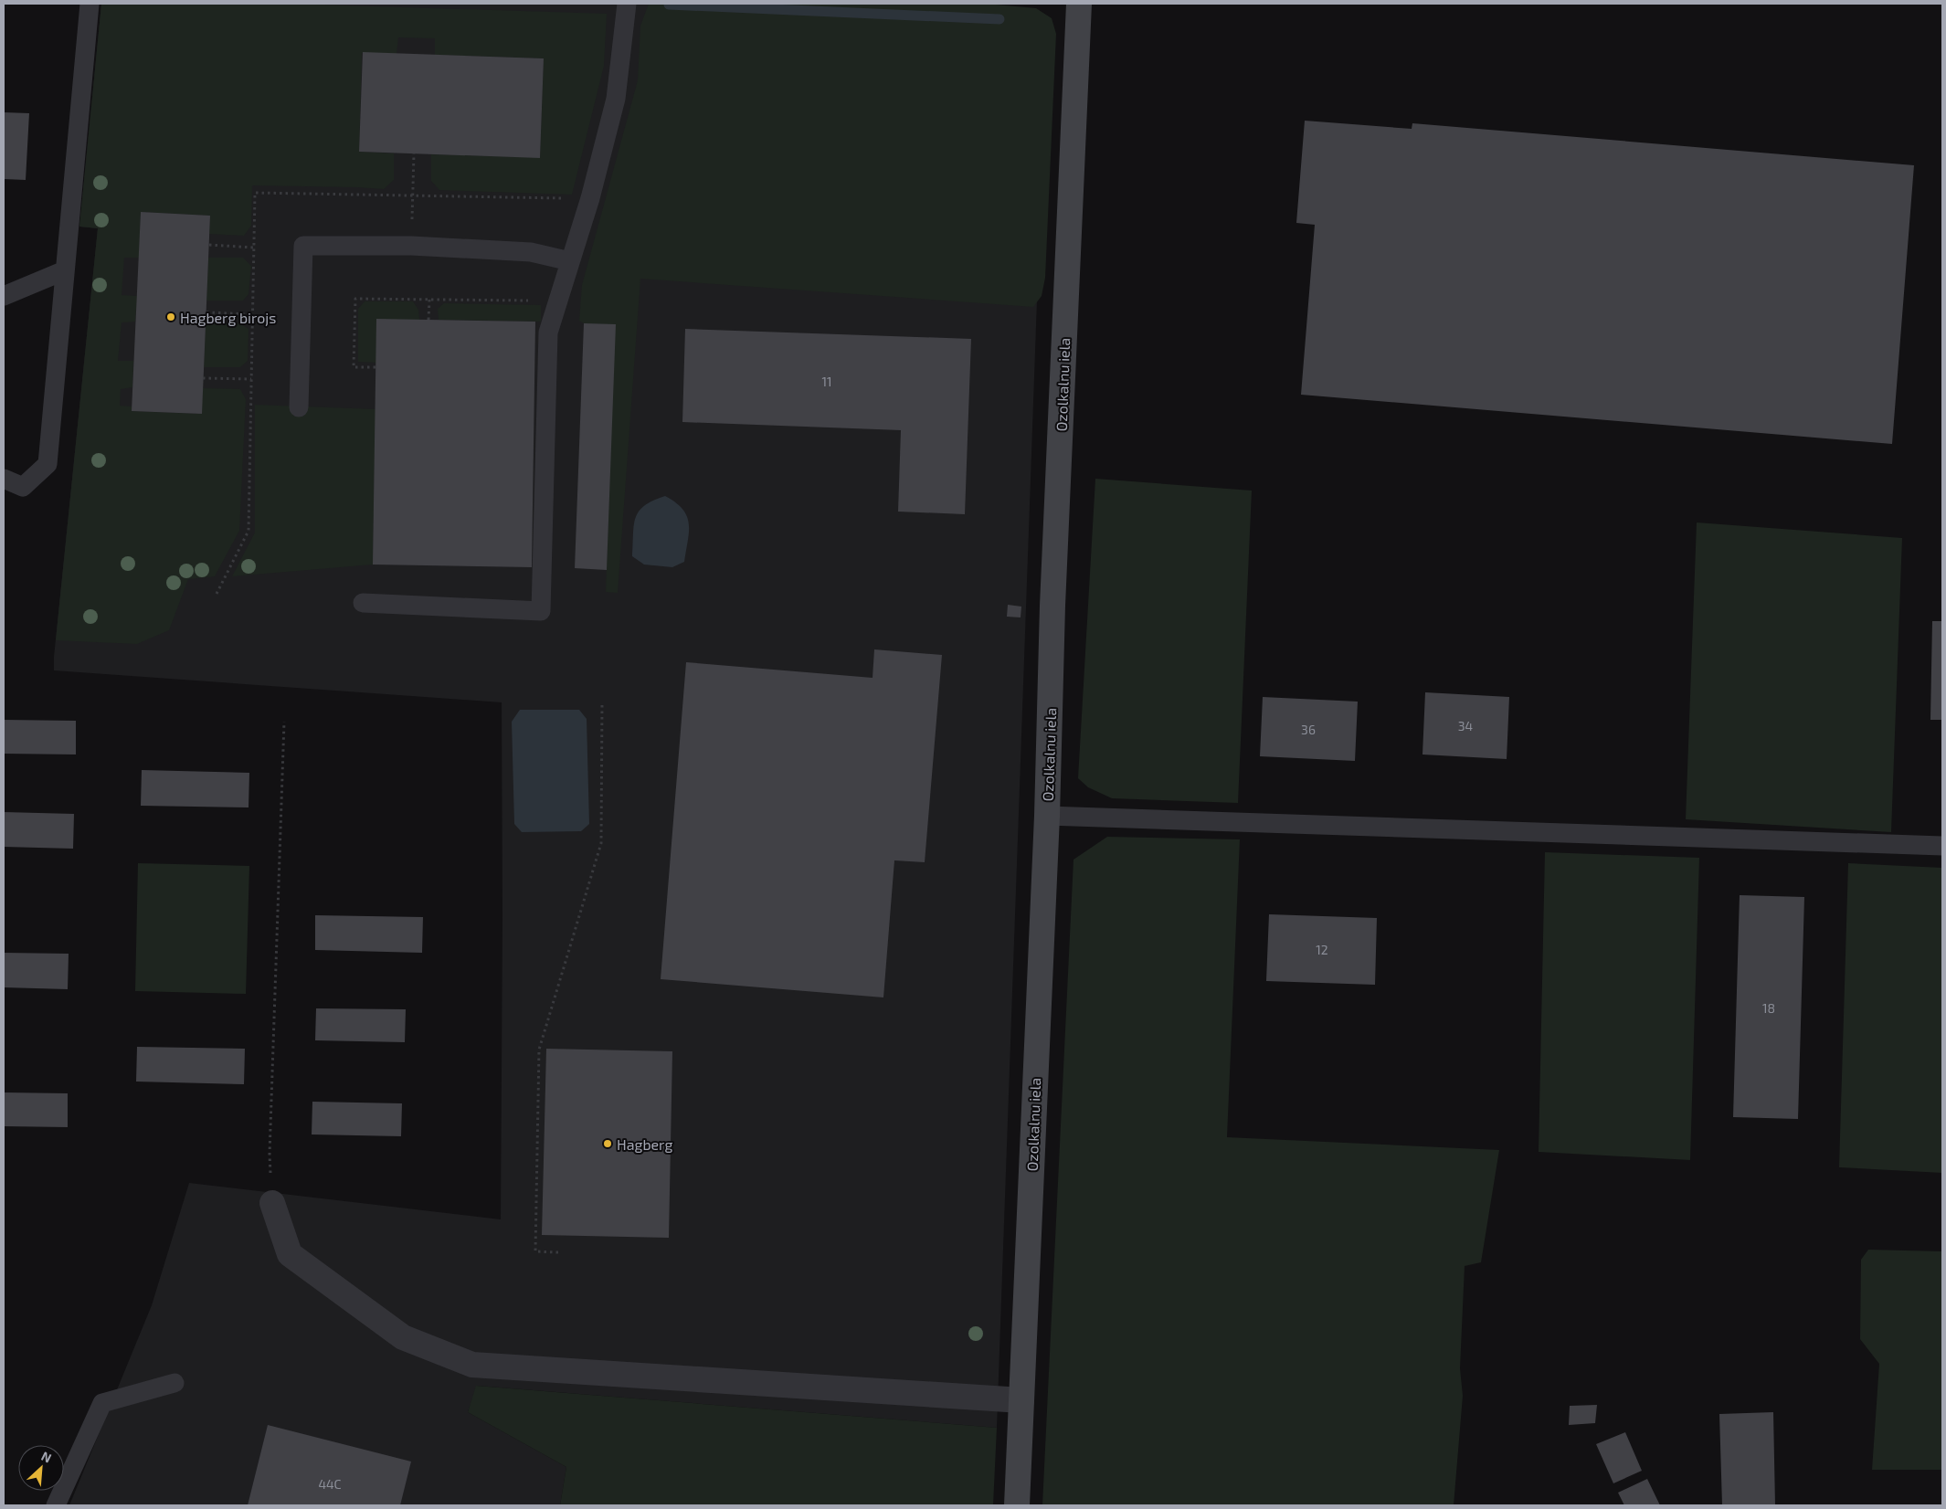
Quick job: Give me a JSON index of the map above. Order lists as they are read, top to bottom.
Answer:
{
  "streets": {
    "street": ["Ozolkalnu iela"]
  },
  "places": ["Hagberg birojs", "Hagberg"],
  "house_numbers": [
    "11",
    "34",
    "36",
    "12",
    "18",
    "44C"
  ],
  "north": "top right"
}
